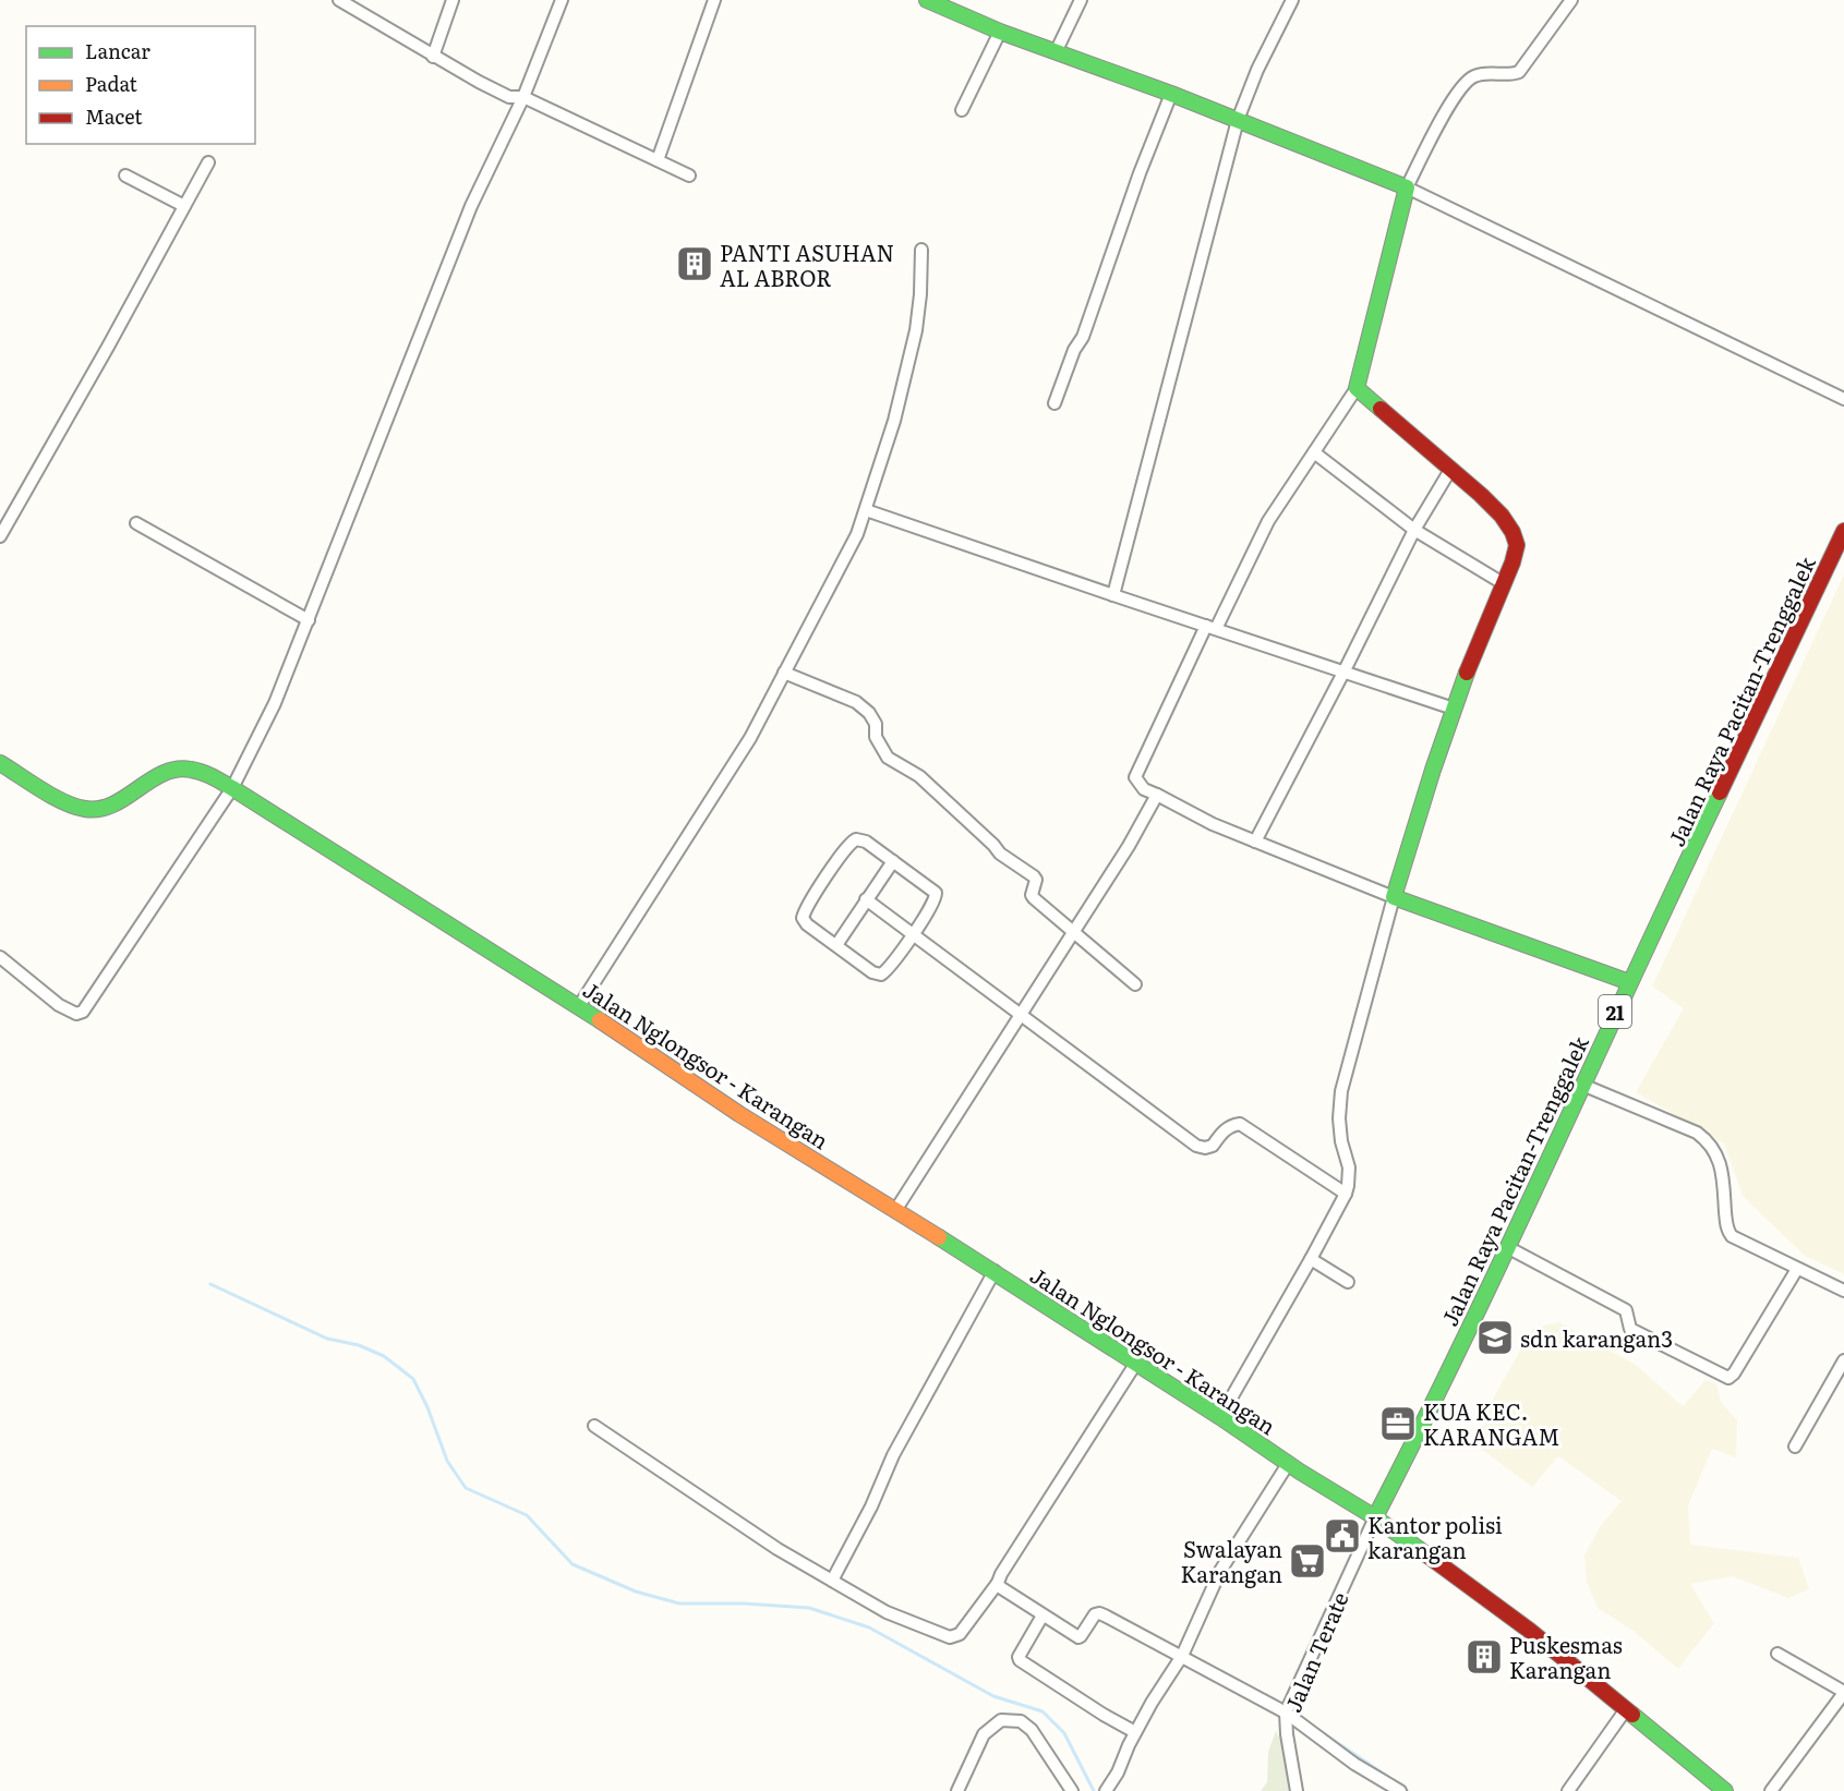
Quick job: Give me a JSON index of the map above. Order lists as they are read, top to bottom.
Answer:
{
  "streets": {
    "main road": ["Jalan Raya Pacitan-Trenggalek", "21", "Jalan Nglongsor - Karangan"],
    "street": ["Jalan Terate"]
  },
  "crossings": [
    ["Jalan Raya Pacitan-Trenggalek", "Jalan Nglongsor - Karangan"],
    ["Jalan Raya Pacitan-Trenggalek", "Jalan Terate"],
    ["Jalan Nglongsor - Karangan", "Jalan Terate"]
  ],
  "places": {
    "building": ["PANTI ASUHAN AL ABROR", "Puskesmas Karangan"],
    "school or university": ["sdn karangan3"],
    "office": ["KUA KEC. KARANGAM"],
    "public building": ["Kantor polisi karangan"],
    "supermarket": ["Swalayan Karangan"]
  },
  "legend": ["Lancar", "Padat", "Macet"]
}
